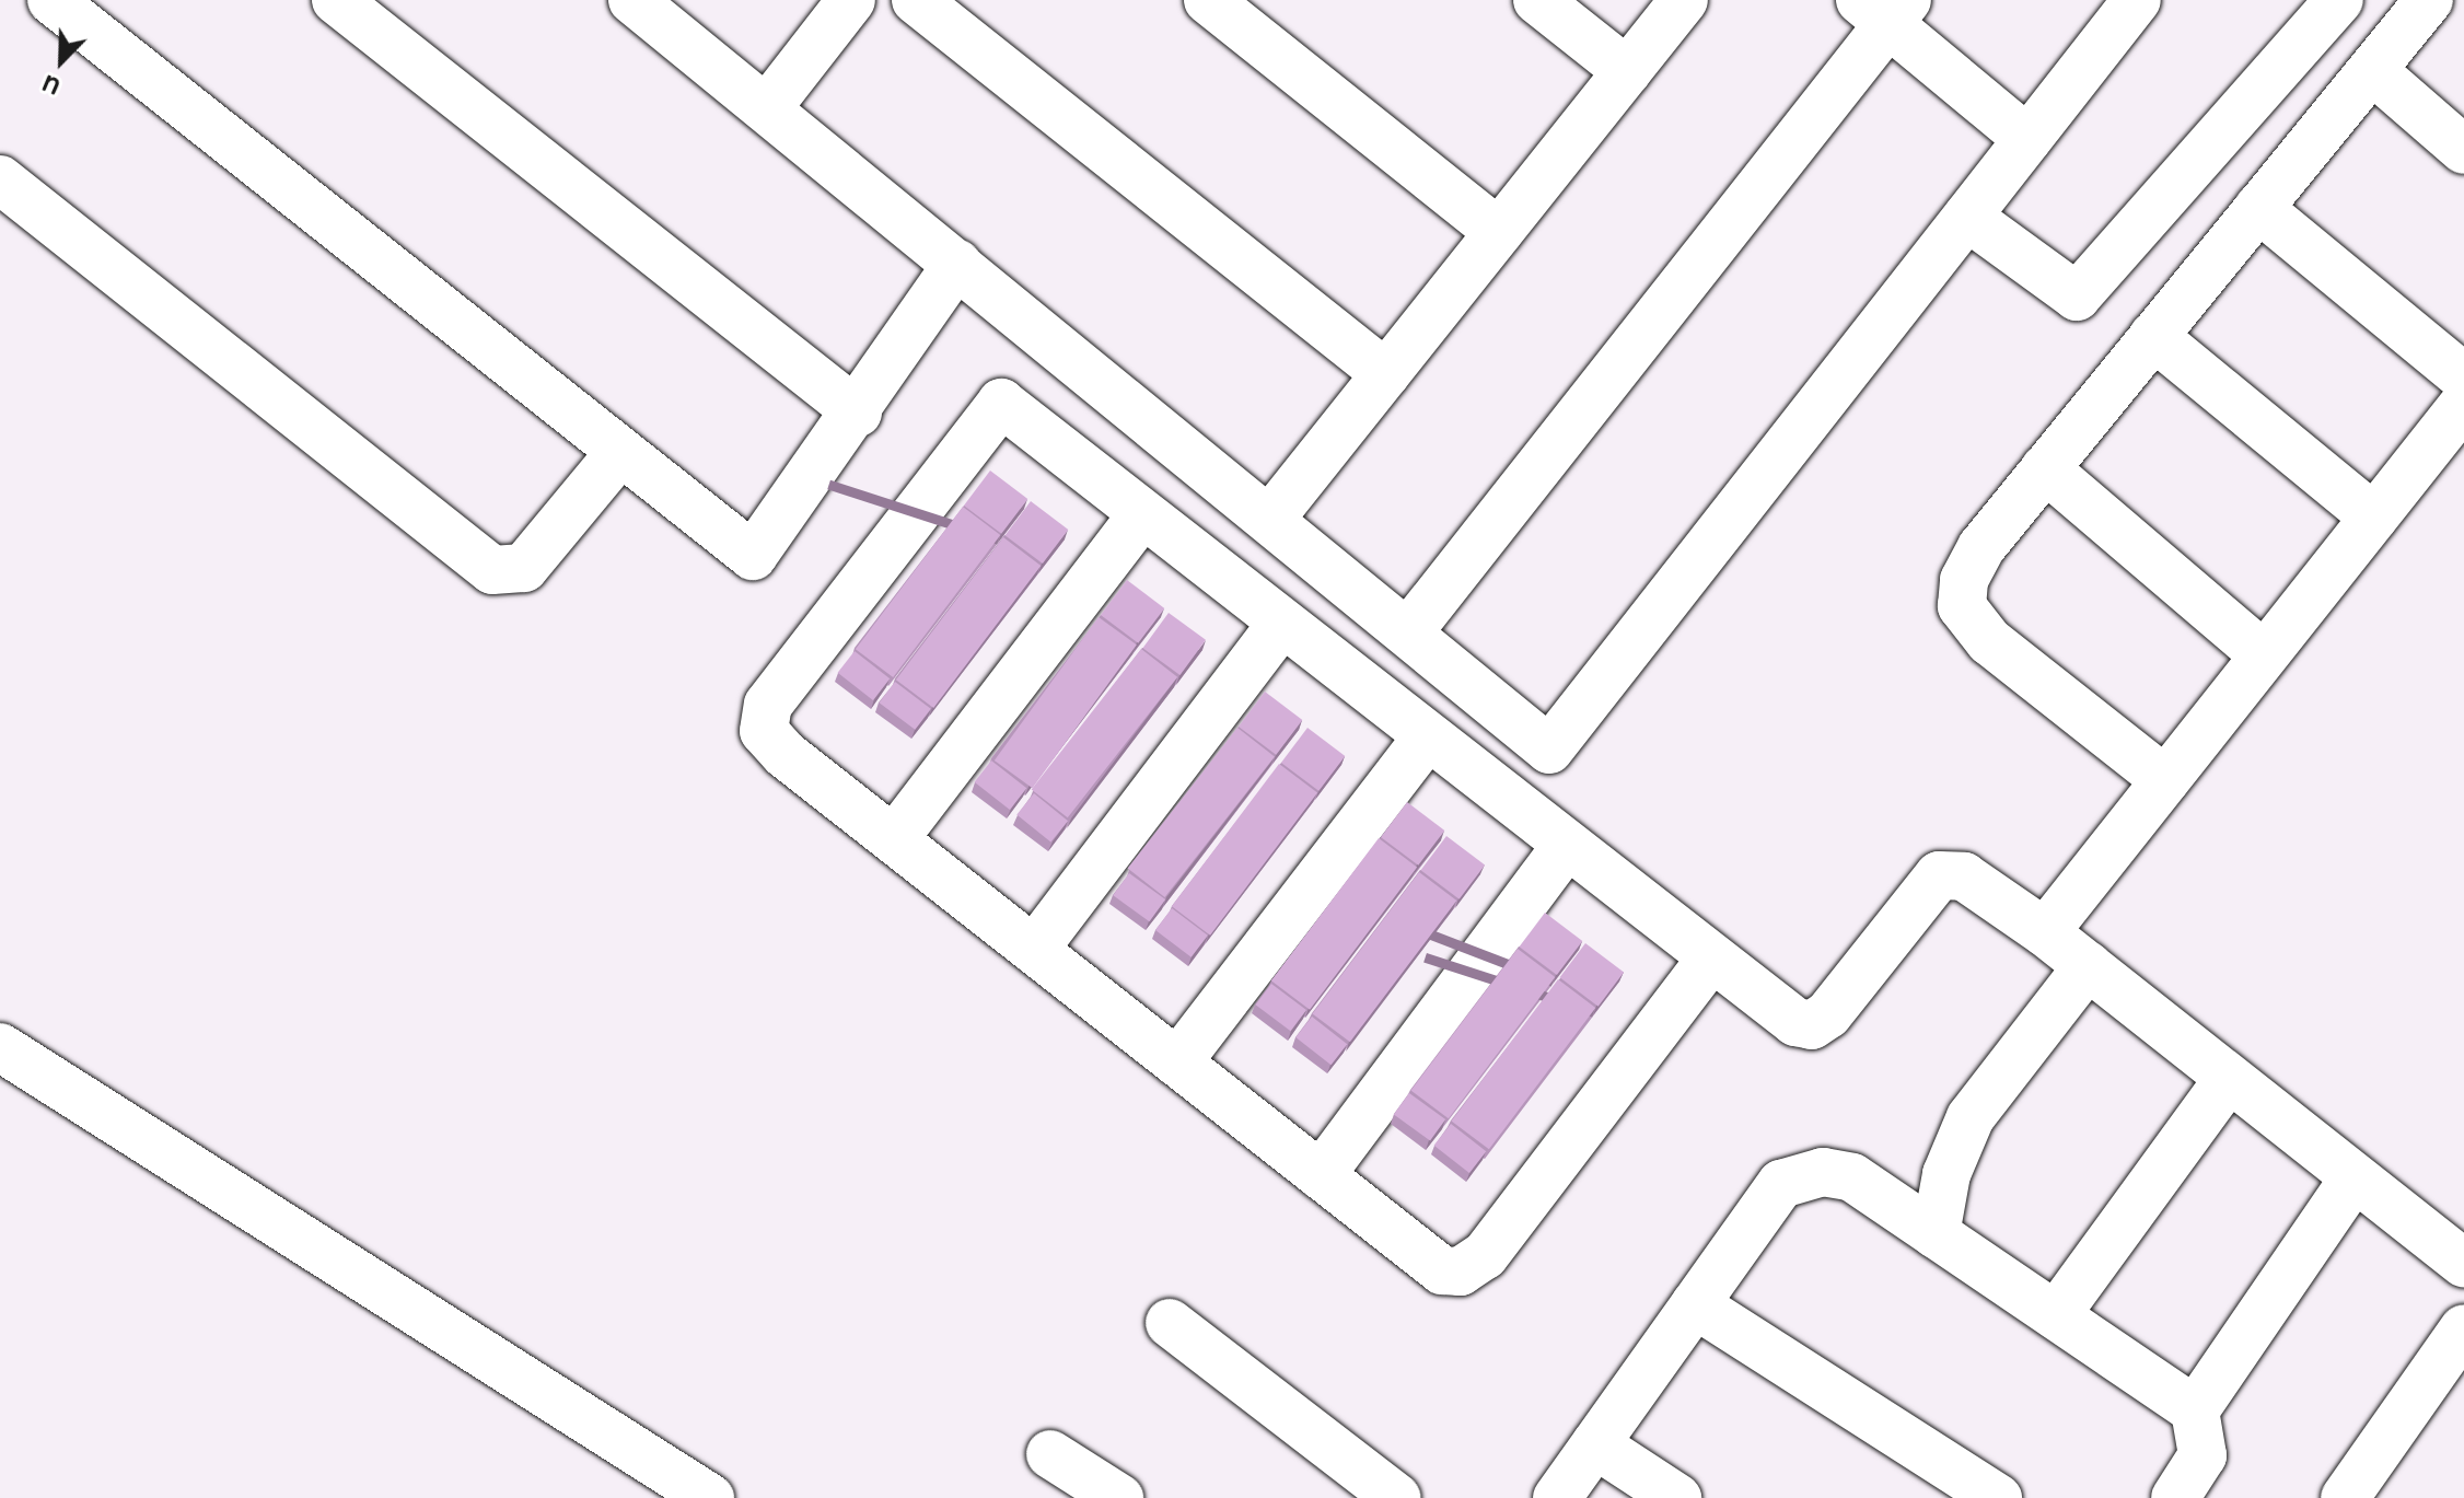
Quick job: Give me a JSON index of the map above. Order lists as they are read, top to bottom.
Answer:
{
  "north": "bottom left"
}
